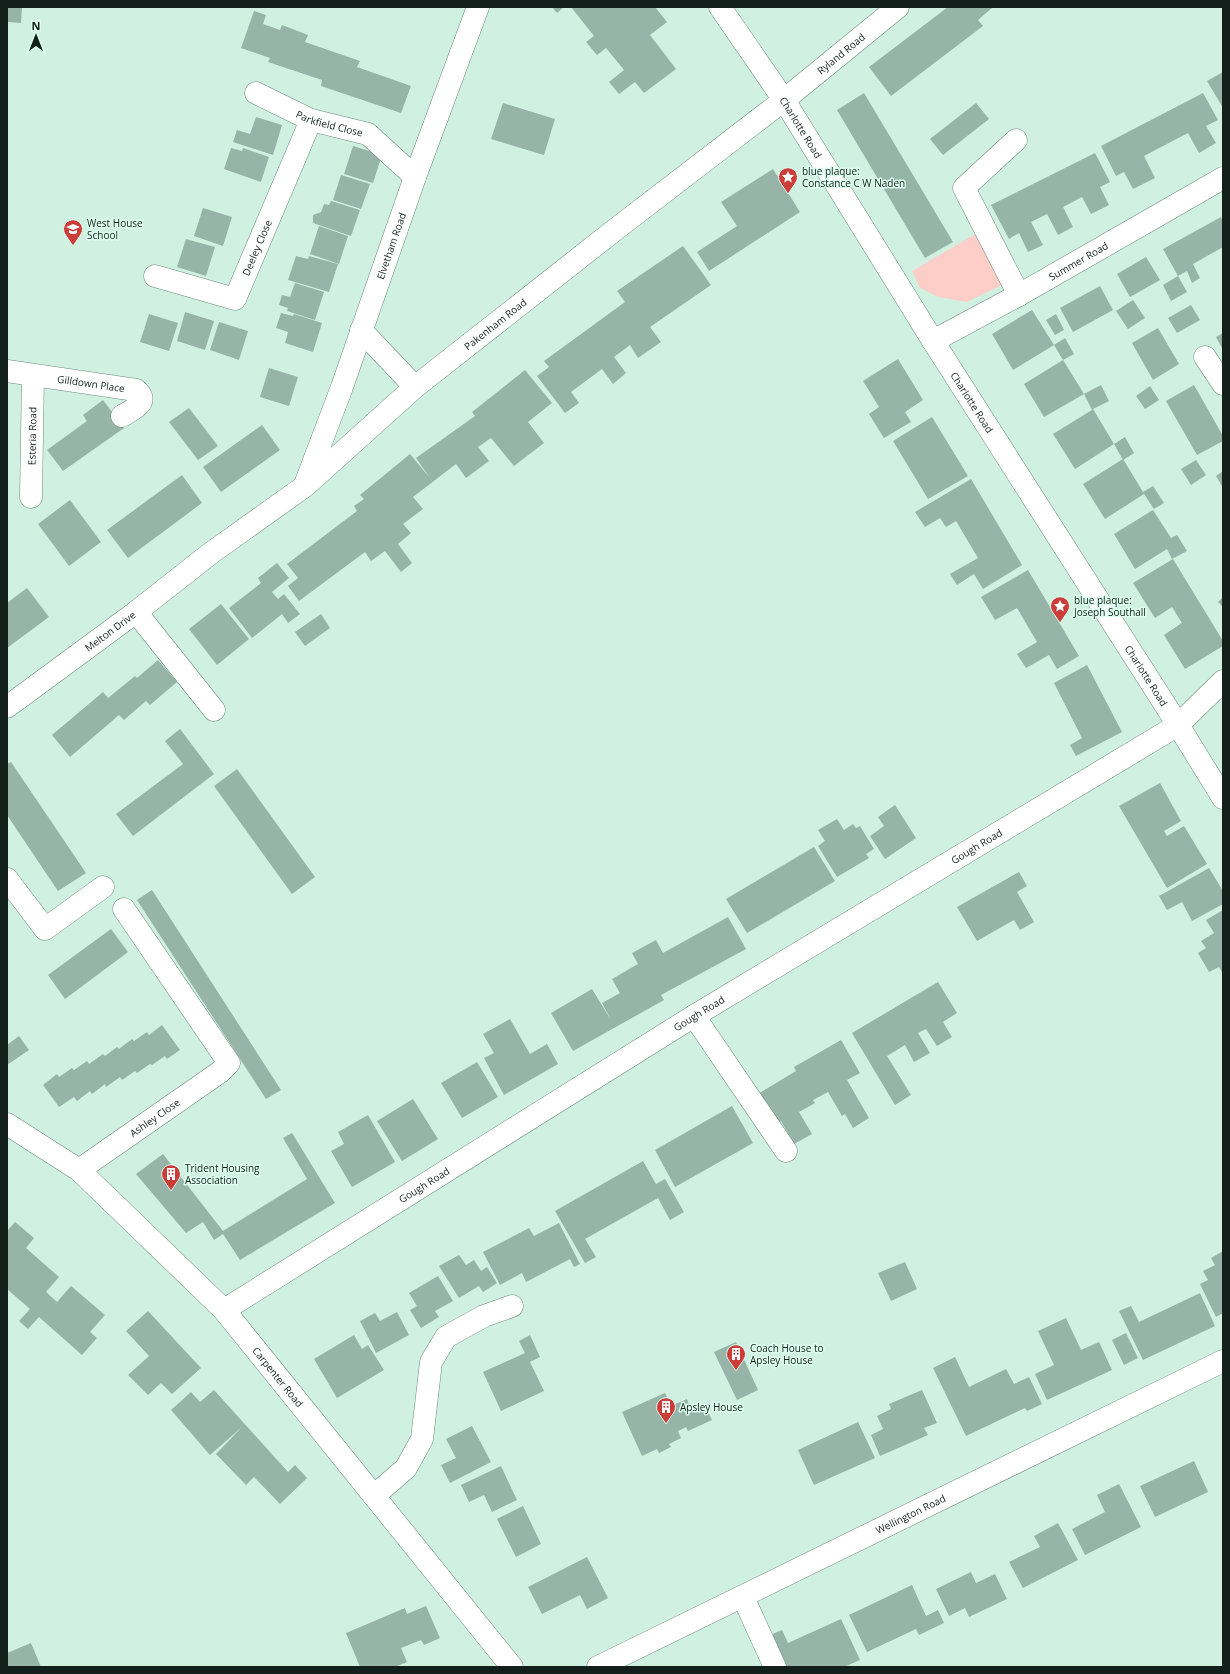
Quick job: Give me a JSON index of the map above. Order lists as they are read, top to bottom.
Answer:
{
  "streets": {
    "street": [
      "Ryland Road",
      "Parkfield Close",
      "Charlotte Road",
      "Elvetham Road",
      "Deeley Close",
      "Summer Road",
      "Pakenham Road",
      "Gilldown Place",
      "Esteria Road",
      "Melton Drive",
      "Gough Road",
      "Ashley Close",
      "Carpenter Road",
      "Wellington Road"
    ]
  },
  "crossings": [
    ["Ryland Road", "Charlotte Road"],
    ["Ryland Road", "Pakenham Road"],
    ["Parkfield Close", "Elvetham Road"],
    ["Parkfield Close", "Deeley Close"],
    ["Charlotte Road", "Summer Road"],
    ["Charlotte Road", "Pakenham Road"],
    ["Charlotte Road", "Gough Road"],
    ["Elvetham Road", "Pakenham Road"],
    ["Pakenham Road", "Melton Drive"],
    ["Gilldown Place", "Esteria Road"],
    ["Gough Road", "Carpenter Road"],
    ["Ashley Close", "Carpenter Road"]
  ],
  "places": {
    "place": ["blue plaque: Constance C W Naden", "blue plaque: Joseph Southall"],
    "school or university": ["West House School"],
    "building": ["Trident Housing Association", "Coach House to Apsley House", "Apsley House"]
  },
  "north": "top"
}
